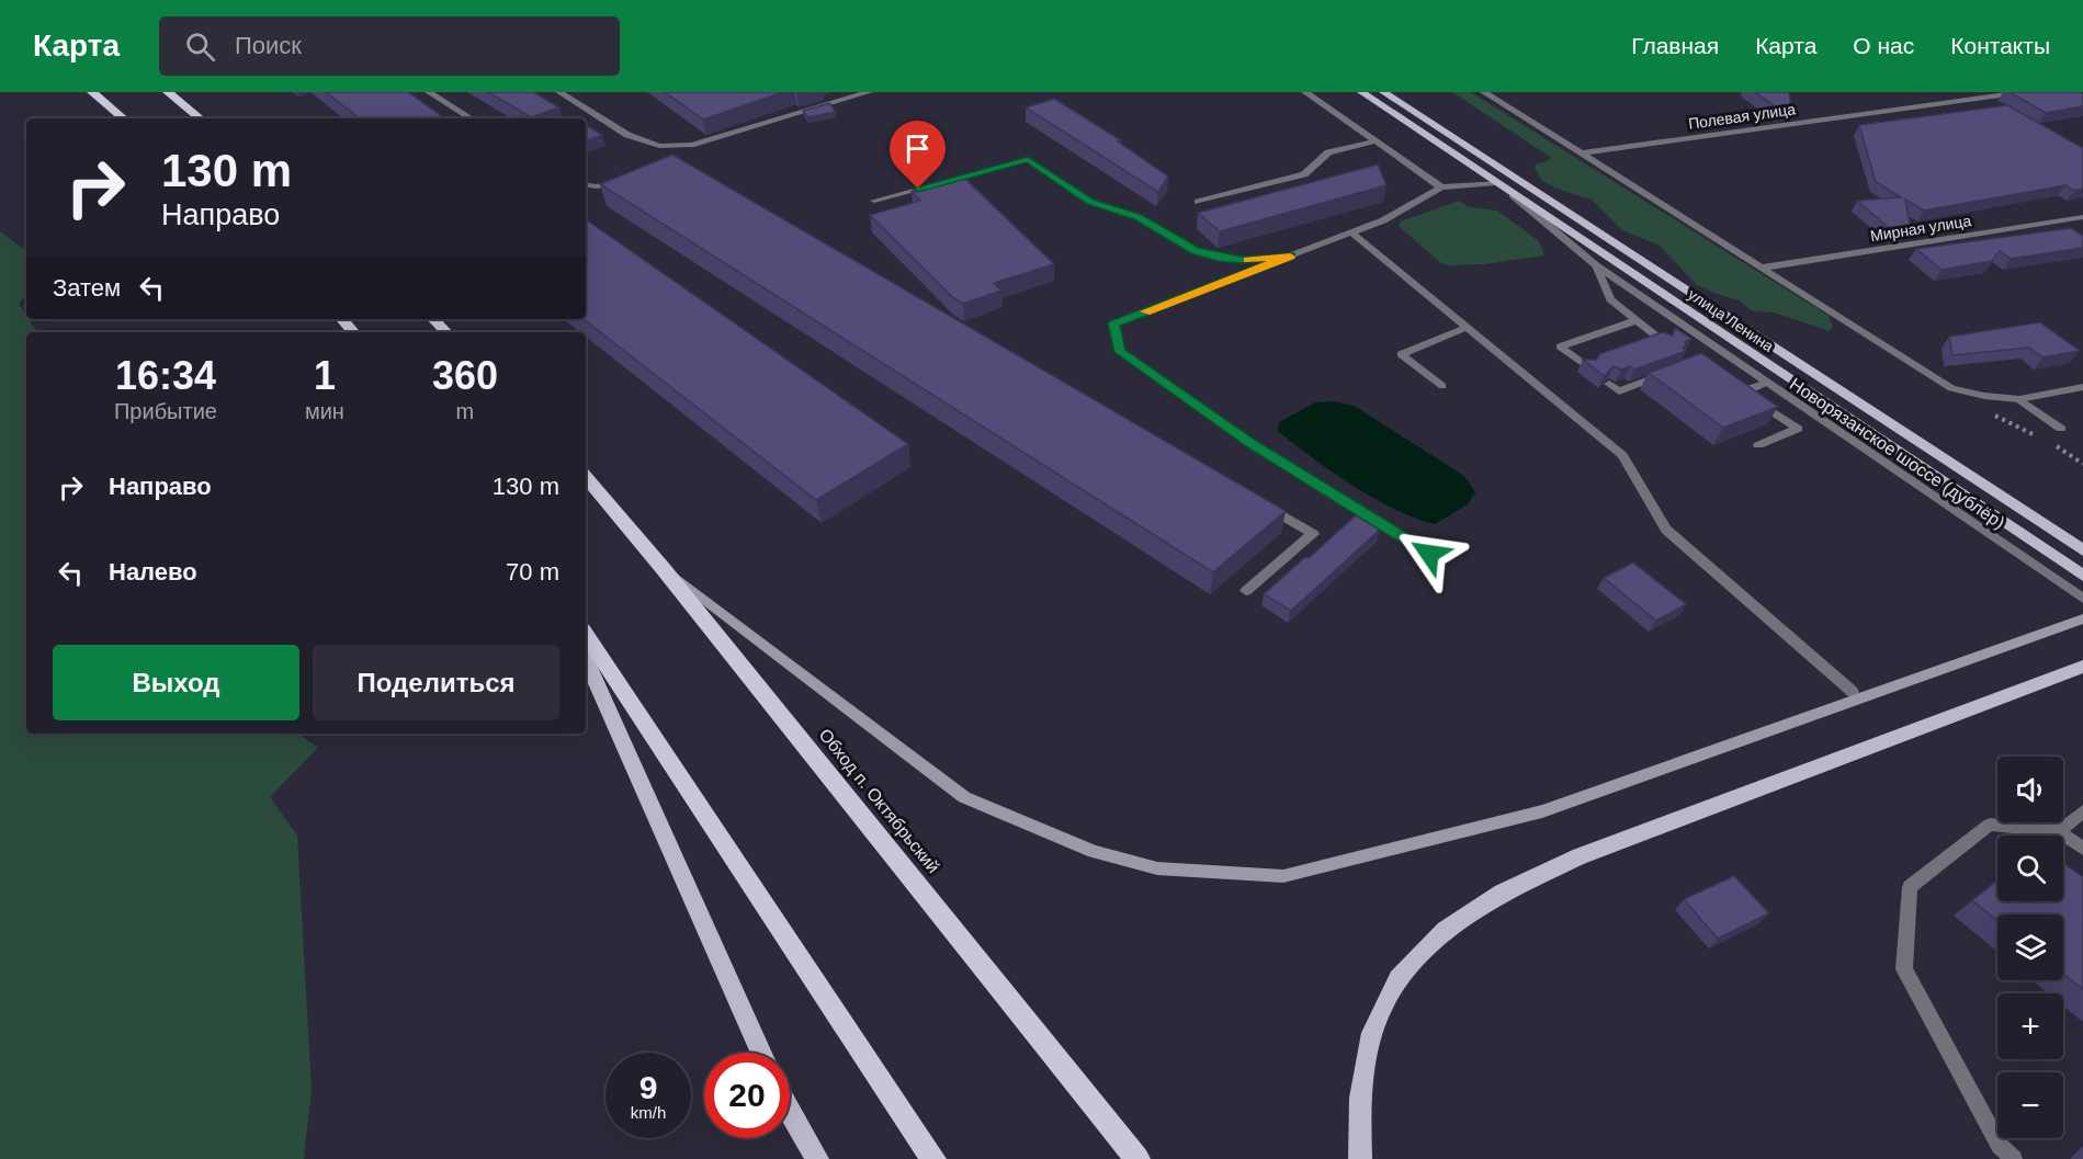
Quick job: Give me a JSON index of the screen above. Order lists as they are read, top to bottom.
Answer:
{
  "streets": {
    "highway": ["Обход п. Октябрьский"],
    "main road": ["улица Ленина"],
    "street": ["Полевая улица", "Мирная улица", "Новорязанское шоссе (дублёр)"]
  },
  "crossings": [
    ["улица Ленина", "Новорязанское шоссе (дублёр)"]
  ],
  "page": {
    "header": "Карта",
    "search": "Поиск",
    "nav": [
      "Главная",
      "Карта",
      "О нас",
      "Контакты"
    ],
    "turn": ["130 m", "Направо"],
    "then": "Затем",
    "eta": [
      "16:34",
      "Прибытие",
      "1",
      "мин",
      "360",
      "m"
    ],
    "list": [
      {
        "name": "Направо",
        "value": "130 m"
      },
      {
        "name": "Налево",
        "value": "70 m"
      }
    ],
    "buttons": ["Выход", "Поделиться"],
    "map_buttons": ["+", "−"],
    "speed": "9 km/h",
    "limit": "20"
  }
}
